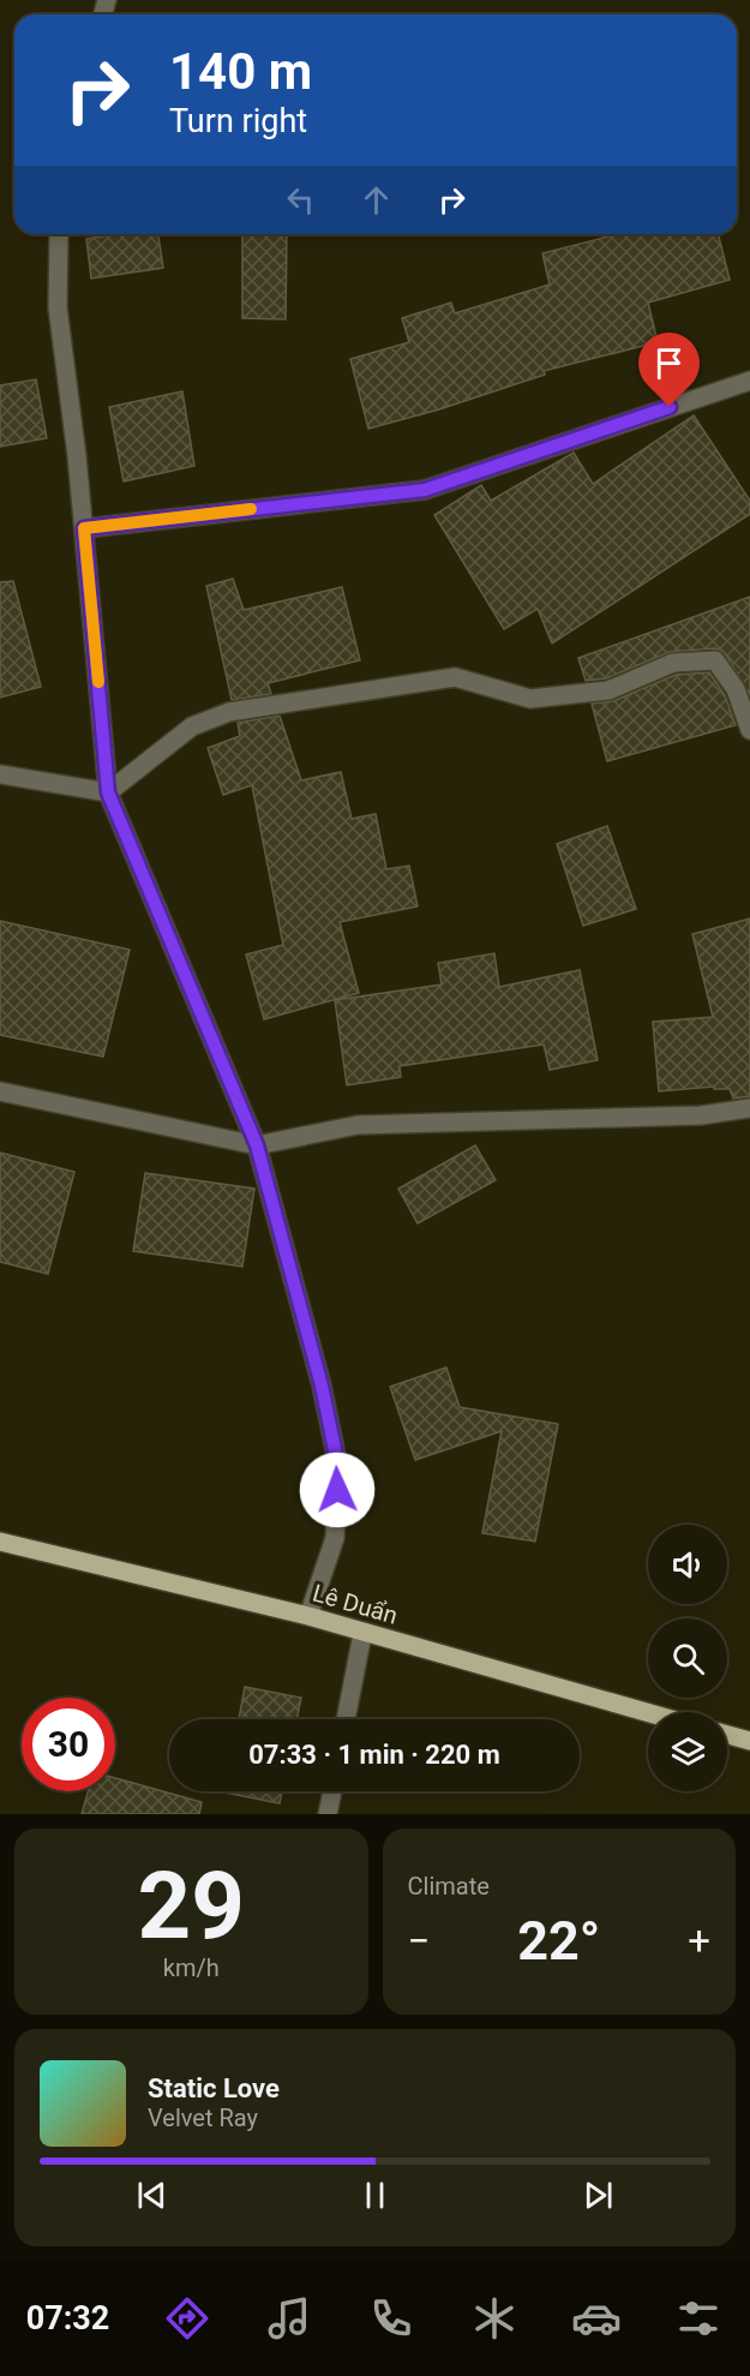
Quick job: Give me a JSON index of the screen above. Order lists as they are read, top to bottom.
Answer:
{
  "streets": {
    "main road": ["Lê Duẩn"]
  },
  "page": {
    "turn": ["140 m", "Turn right"],
    "limit": "30",
    "trip": "07:33 · 1 min · 220 m",
    "tile": [
      ["29", "km/h"],
      "Climate"
    ],
    "heat": ["−", "22°", "+"],
    "song": ["Static Love", "Velvet Ray"],
    "tabs": "07:32"
  }
}
